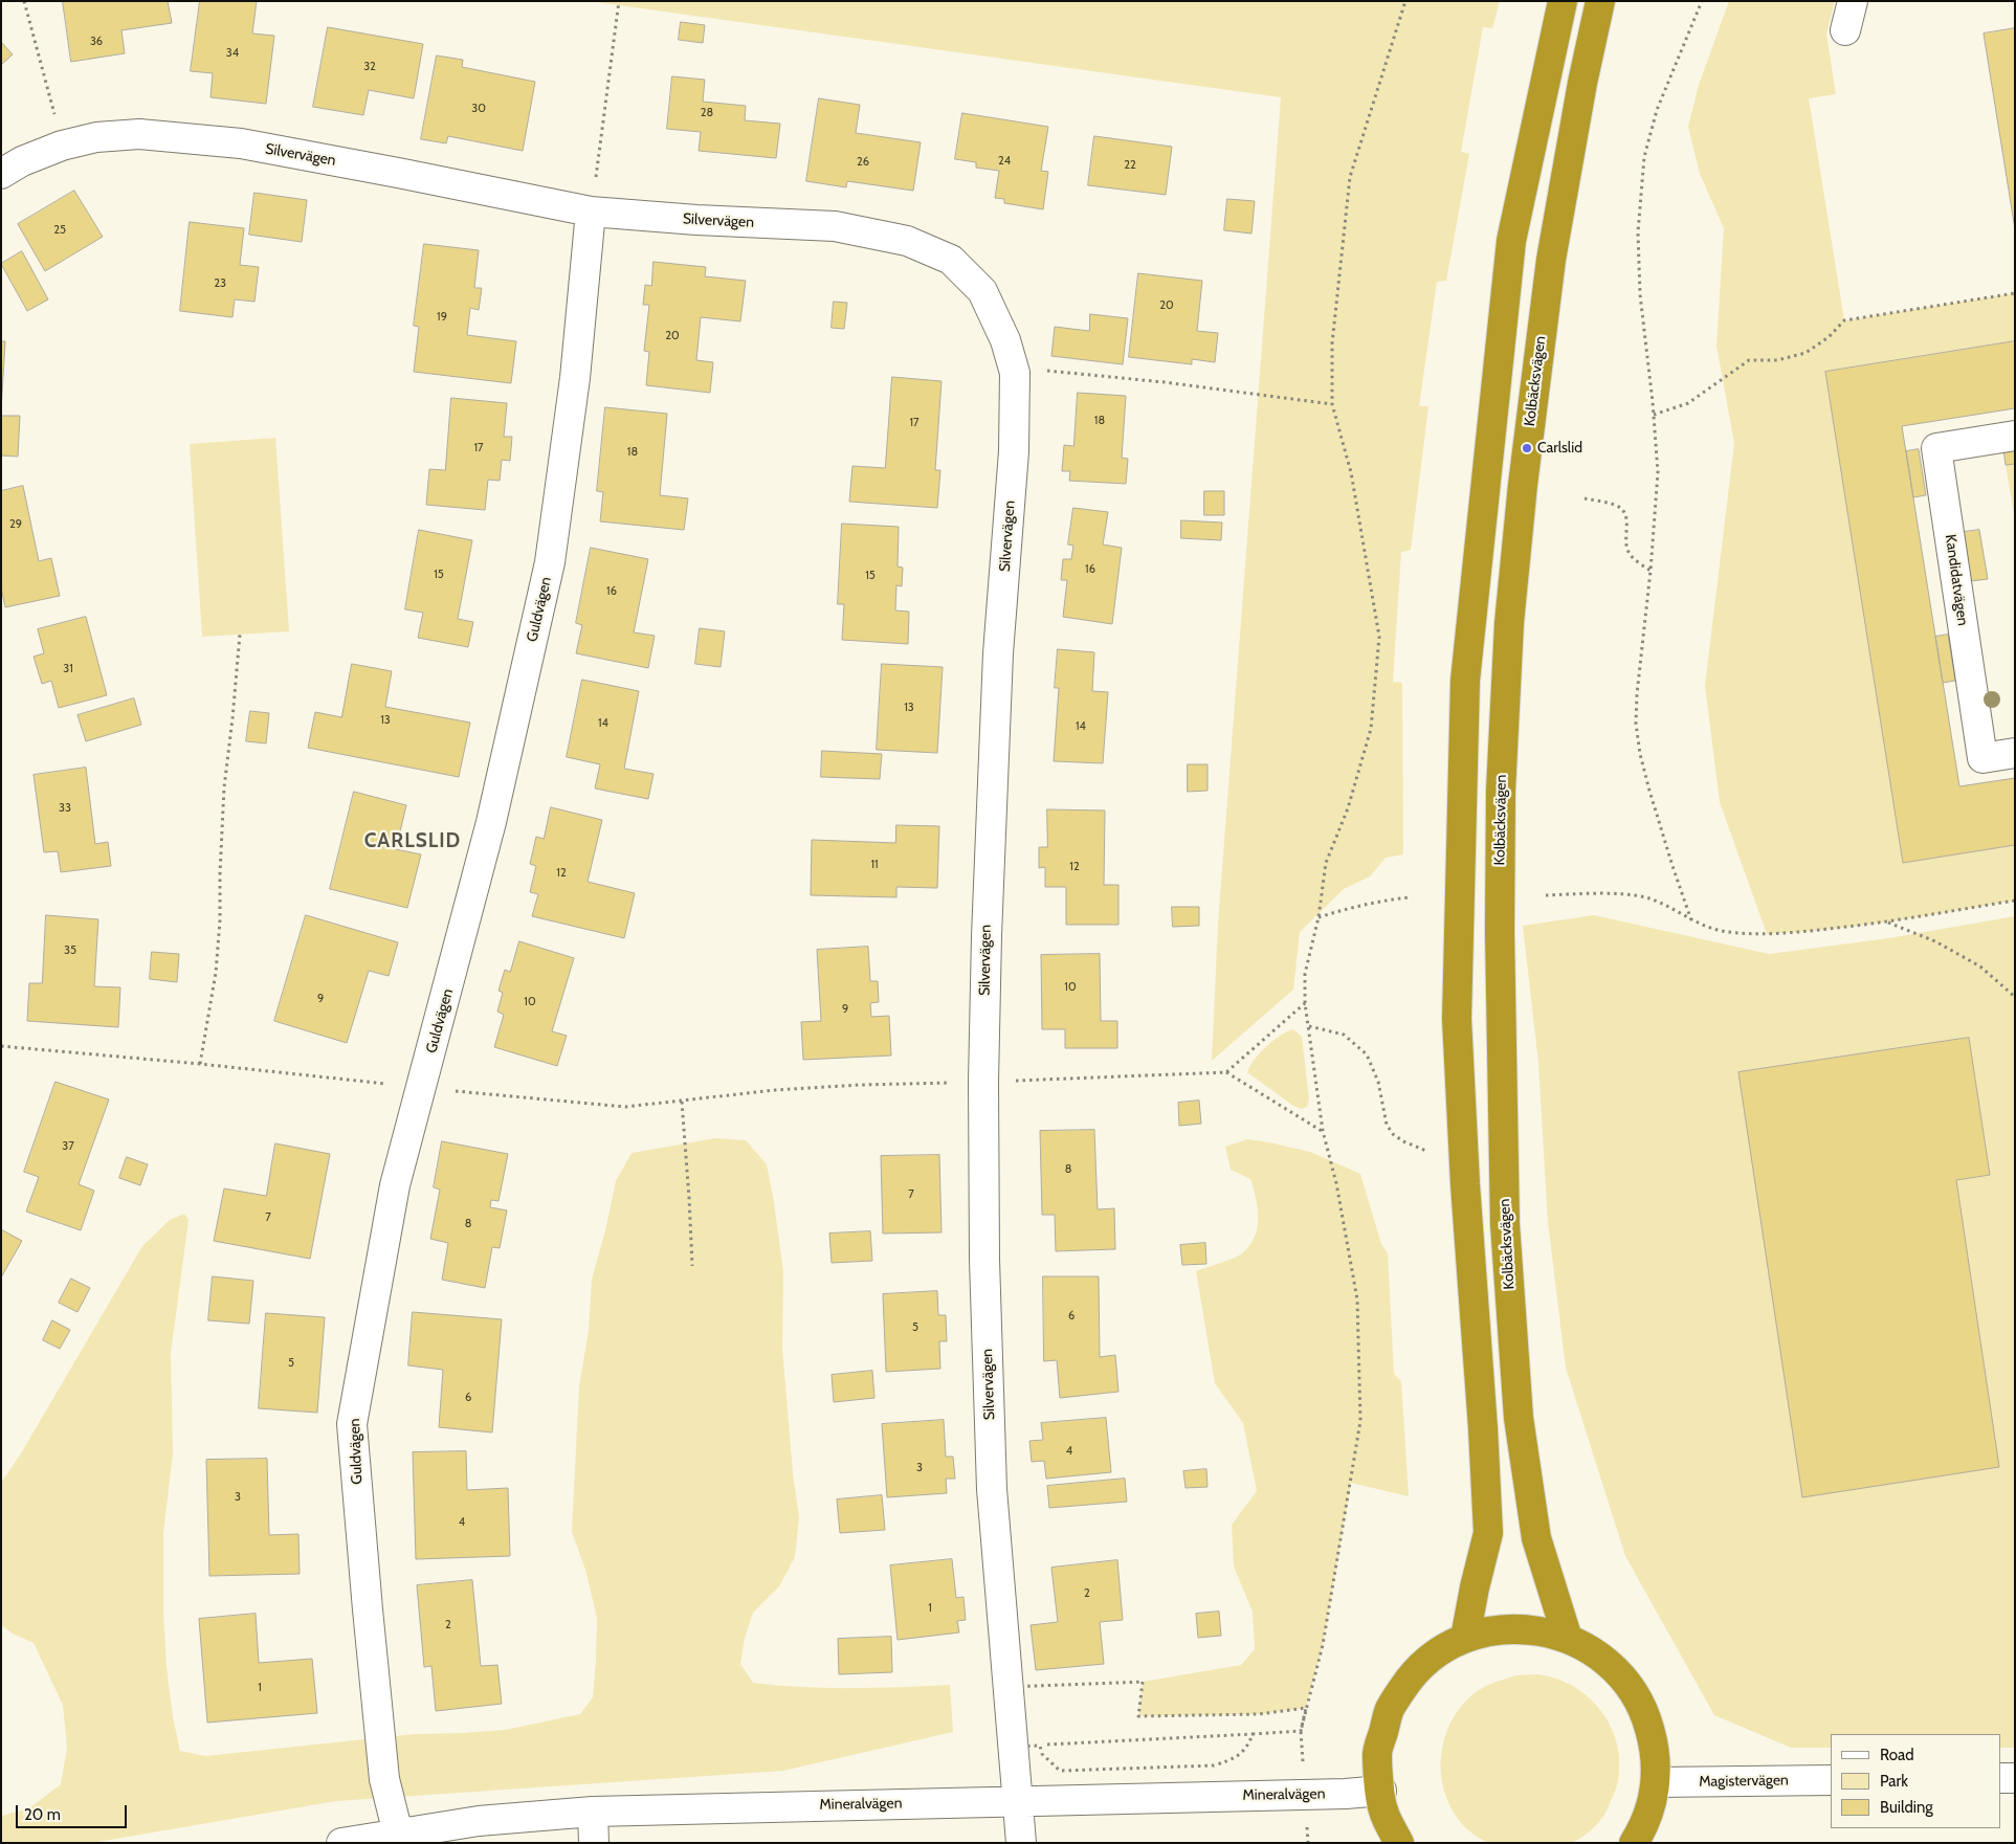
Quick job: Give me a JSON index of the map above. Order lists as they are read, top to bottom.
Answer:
{
  "streets": {
    "highway": ["Kolbäcksvägen"],
    "street": [
      "Silvervägen",
      "Kandidatvägen",
      "Guldvägen",
      "Magistervägen",
      "Mineralvägen"
    ]
  },
  "crossings": [
    ["Silvervägen", "Guldvägen"],
    ["Guldvägen", "Mineralvägen"]
  ],
  "districts": ["CARLSLID"],
  "places": ["Carlslid"],
  "house_numbers": [
    "36",
    "34",
    "32",
    "30",
    "28",
    "24",
    "26",
    "22",
    "25",
    "23",
    "20",
    "19",
    "20",
    "18",
    "17",
    "17",
    "18",
    "29",
    "16",
    "15",
    "15",
    "16",
    "31",
    "13",
    "13",
    "14",
    "14",
    "33",
    "11",
    "12",
    "12",
    "35",
    "10",
    "9",
    "10",
    "9",
    "37",
    "8",
    "7",
    "7",
    "8",
    "6",
    "5",
    "5",
    "6",
    "4",
    "3",
    "3",
    "4",
    "2",
    "1",
    "2",
    "1"
  ],
  "legend": ["Road", "Park", "Building"],
  "scale_bar": "20 m"
}
